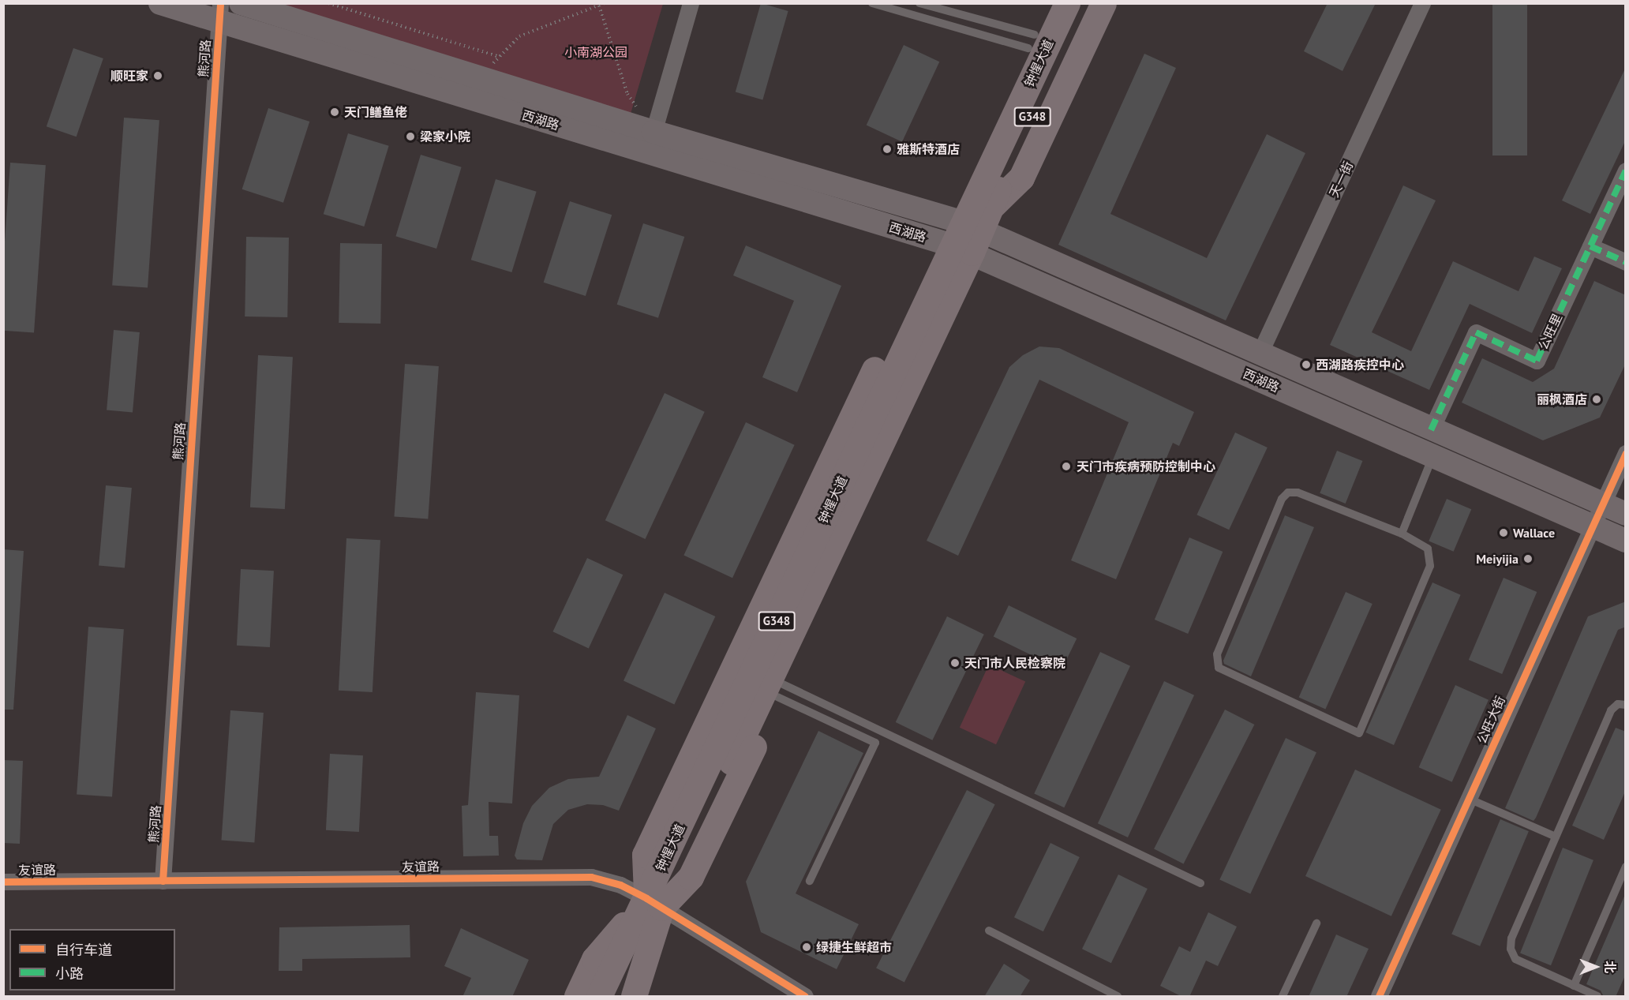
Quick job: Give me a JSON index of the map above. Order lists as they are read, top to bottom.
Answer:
{
  "streets": {
    "highway": ["钟惺大道", "G348"],
    "main road": ["西湖路"],
    "street": [
      "熊河路",
      "天一街",
      "公旺里",
      "公旺大街",
      "友谊路"
    ]
  },
  "crossings": [
    ["熊河路", "西湖路"],
    ["熊河路", "友谊路"],
    ["钟惺大道", "西湖路"],
    ["钟惺大道", "友谊路"],
    ["西湖路", "天一街"],
    ["西湖路", "公旺里"],
    ["西湖路", "公旺大街"]
  ],
  "parks": ["小南湖公园"],
  "places": [
    "顺旺家",
    "天门鳝鱼佬",
    "梁家小院",
    "雅斯特酒店",
    "西湖路疾控中心",
    "丽枫酒店",
    "天门市疾病预防控制中心",
    "Wallace",
    "Meiyijia",
    "天门市人民检察院",
    "绿捷生鲜超市"
  ],
  "legend": ["自行车道", "小路"],
  "north": "right"
}
